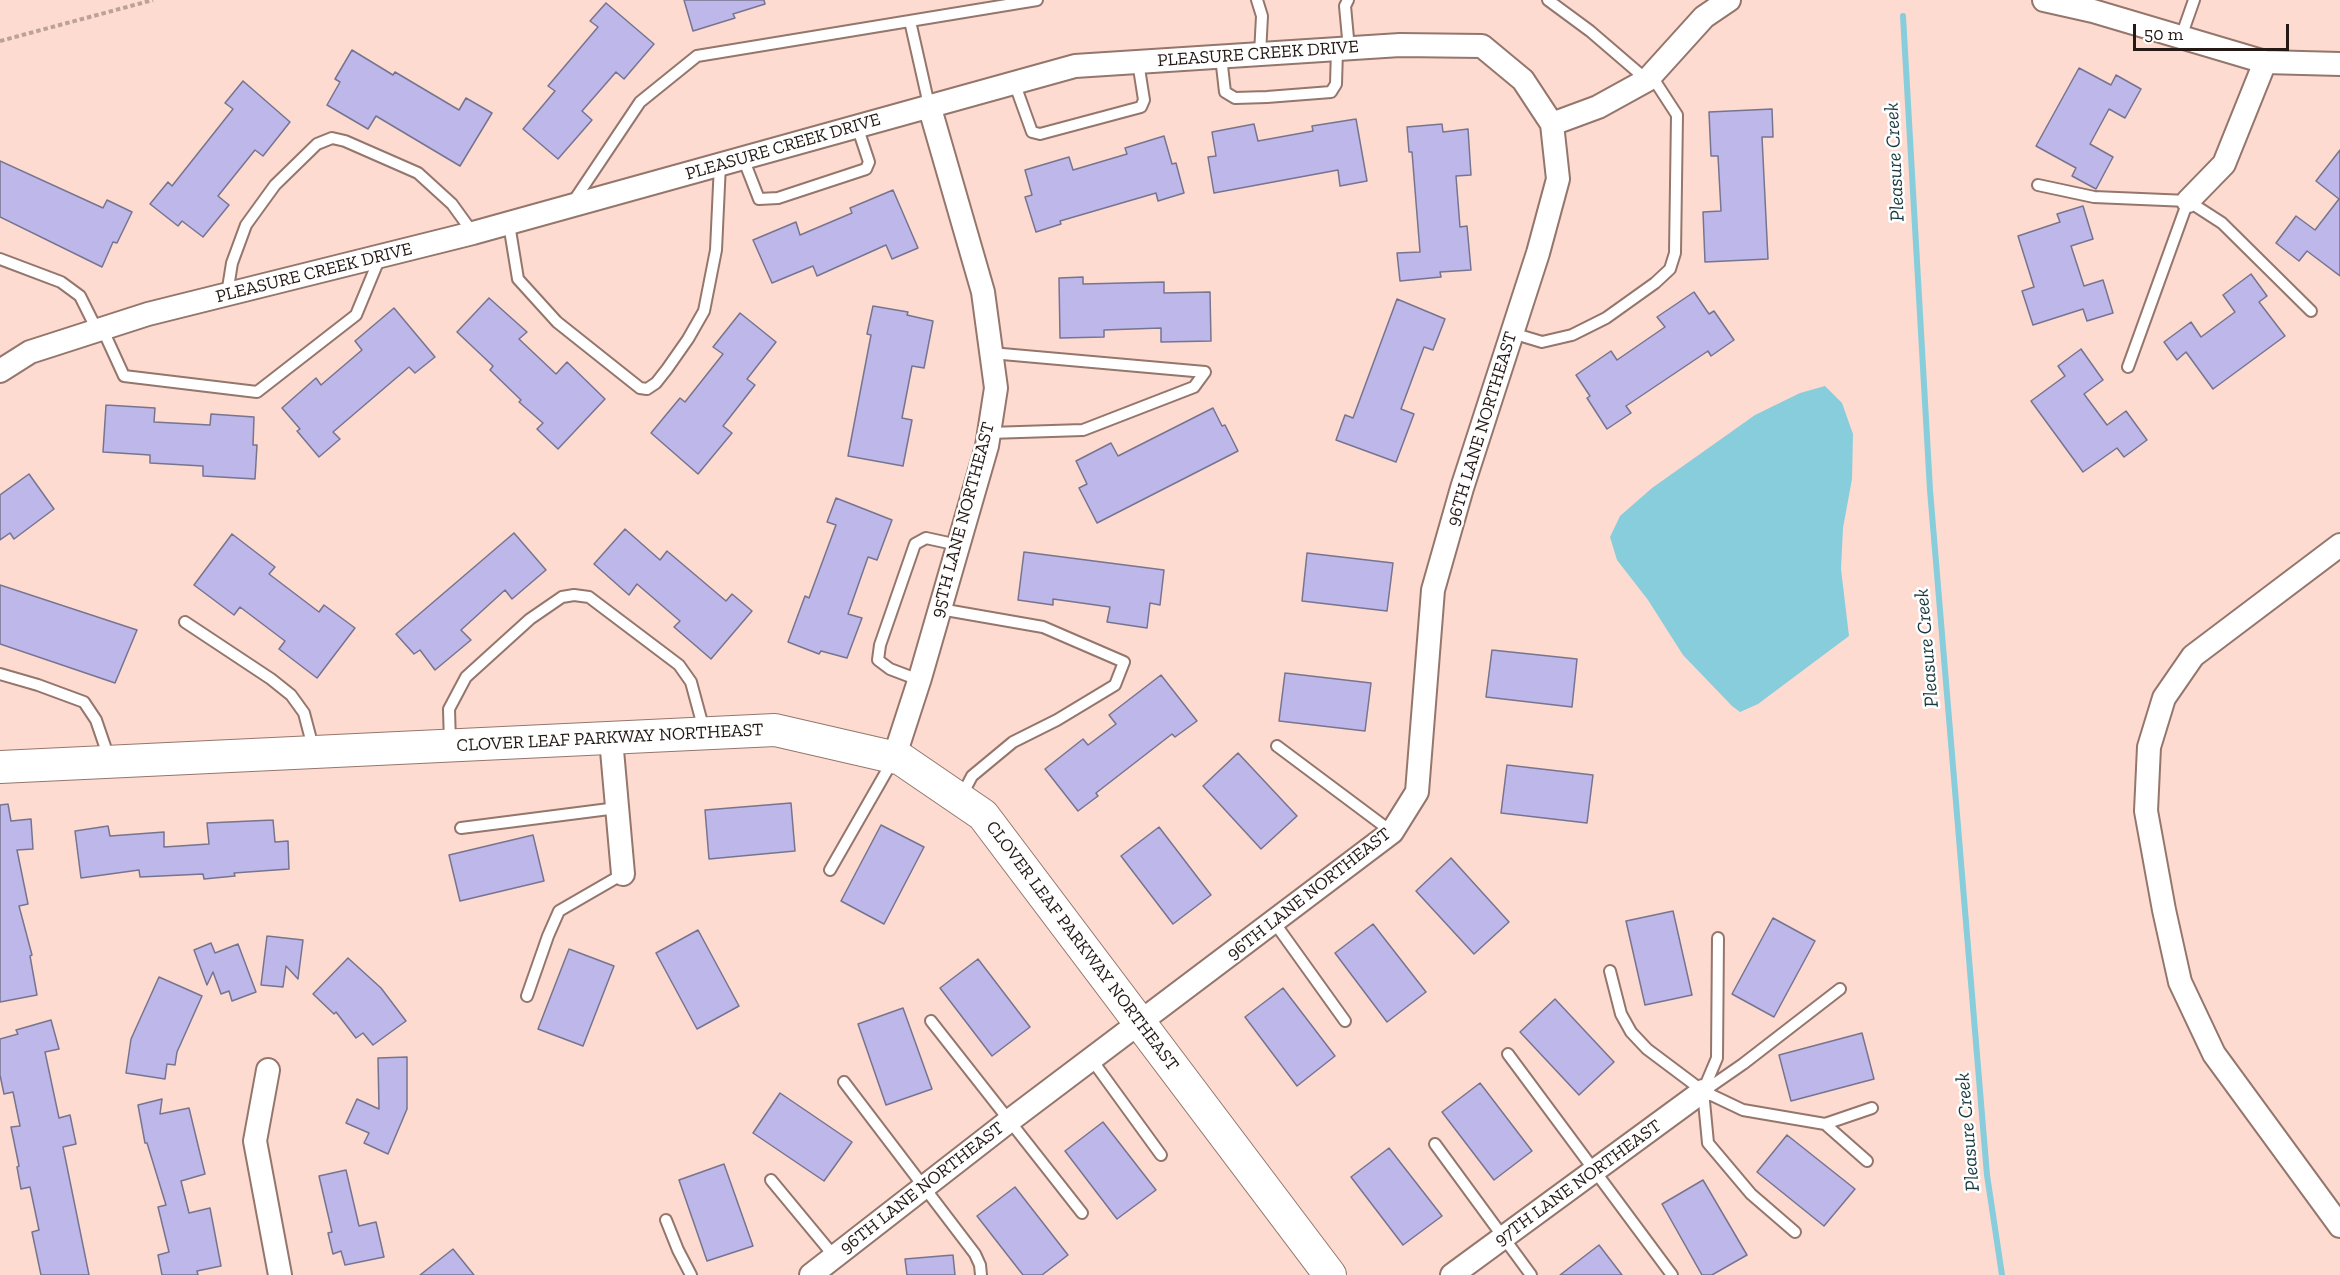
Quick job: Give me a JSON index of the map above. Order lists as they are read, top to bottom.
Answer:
{
  "streets": {
    "street": [
      "PLEASURE CREEK DRIVE",
      "96TH LANE NORTHEAST",
      "95TH LANE NORTHEAST",
      "CLOVER LEAF PARKWAY NORTHEAST",
      "97TH LANE NORTHEAST"
    ]
  },
  "crossings": [
    ["PLEASURE CREEK DRIVE", "96TH LANE NORTHEAST"],
    ["PLEASURE CREEK DRIVE", "95TH LANE NORTHEAST"],
    ["96TH LANE NORTHEAST", "CLOVER LEAF PARKWAY NORTHEAST"],
    ["95TH LANE NORTHEAST", "CLOVER LEAF PARKWAY NORTHEAST"]
  ],
  "water": ["Pleasure Creek"],
  "scale_bar": "50 m"
}
